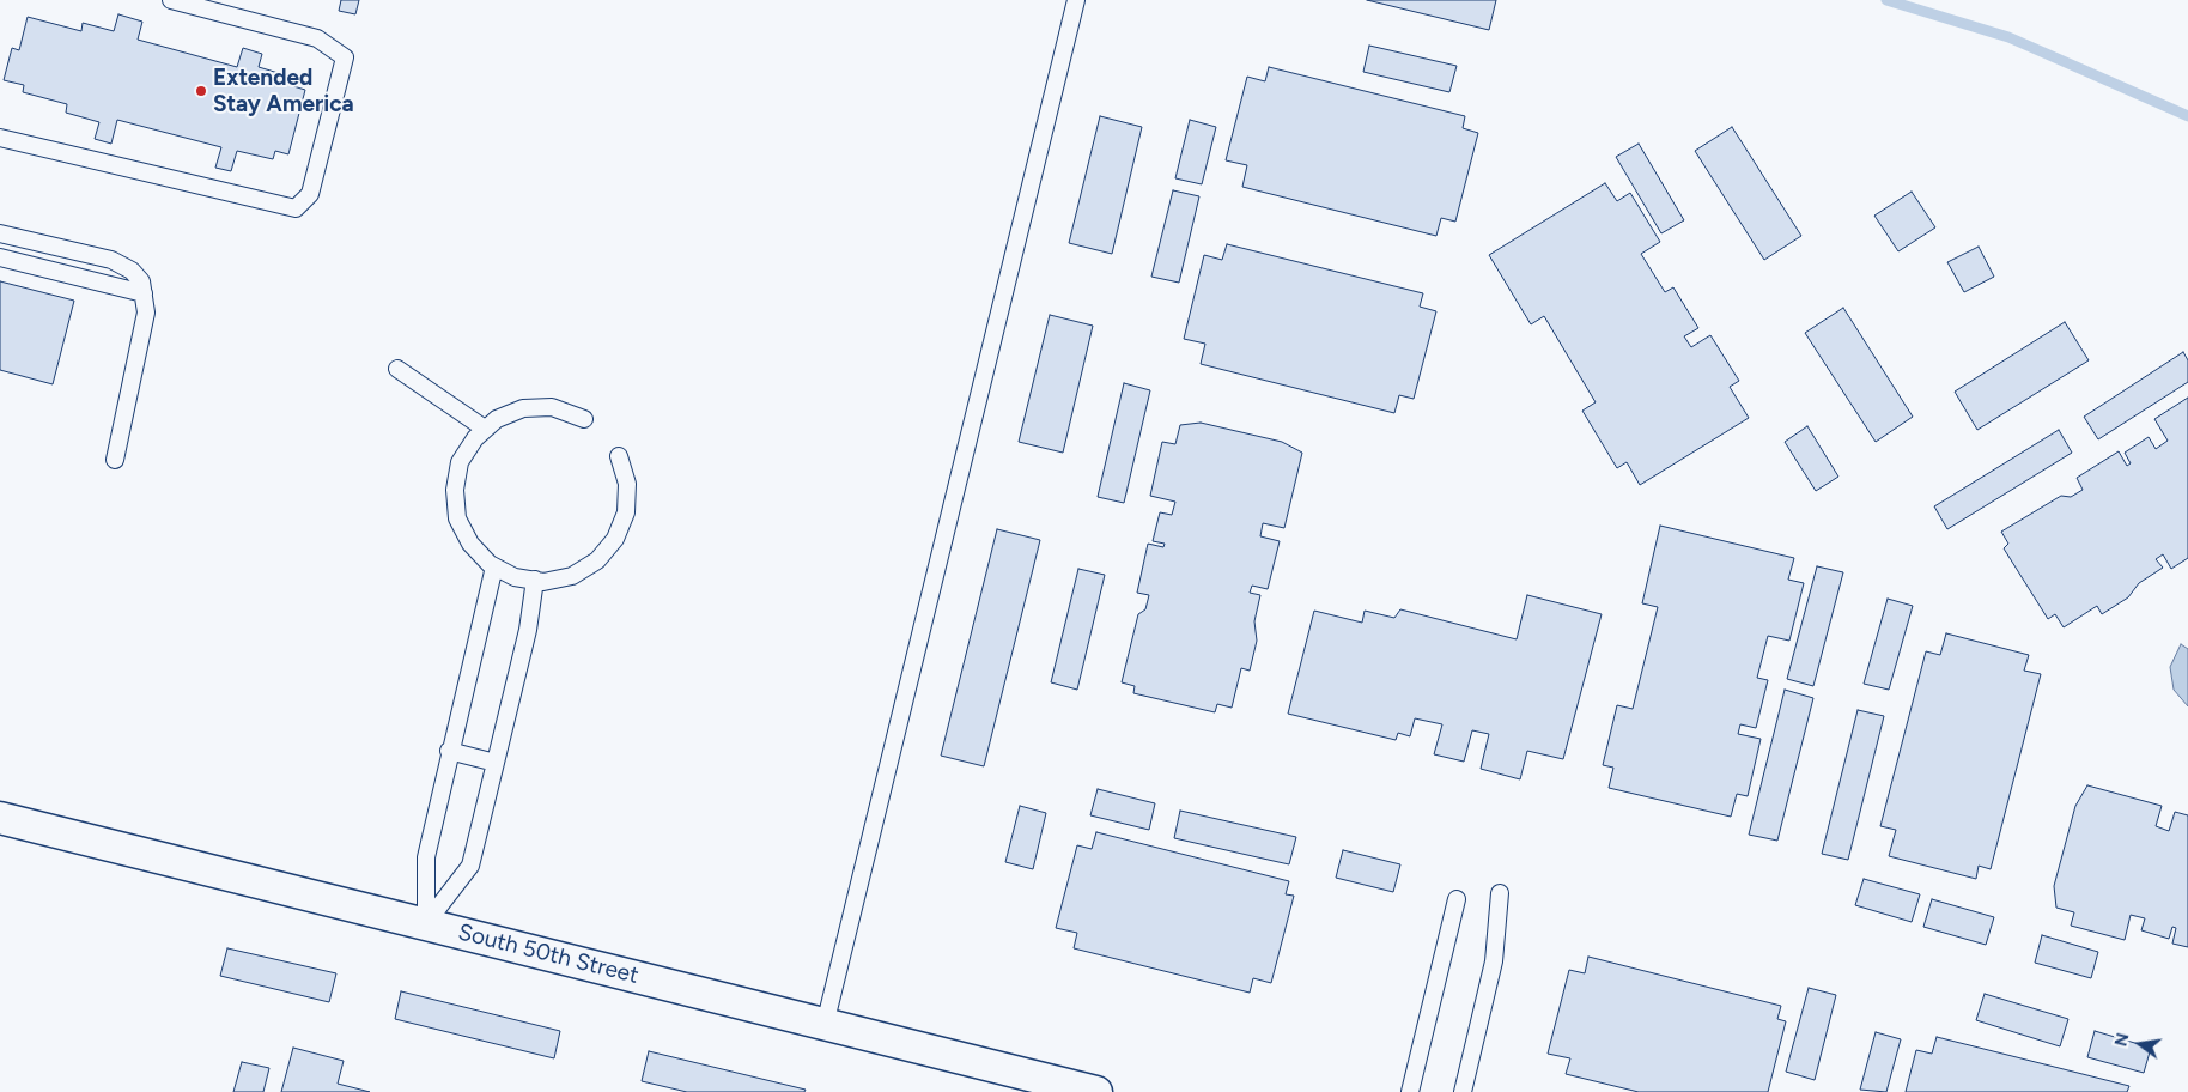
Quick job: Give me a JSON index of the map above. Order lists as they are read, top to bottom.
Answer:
{
  "streets": {
    "street": ["South 50th Street"]
  },
  "places": ["Extended Stay America"],
  "north": "left"
}
